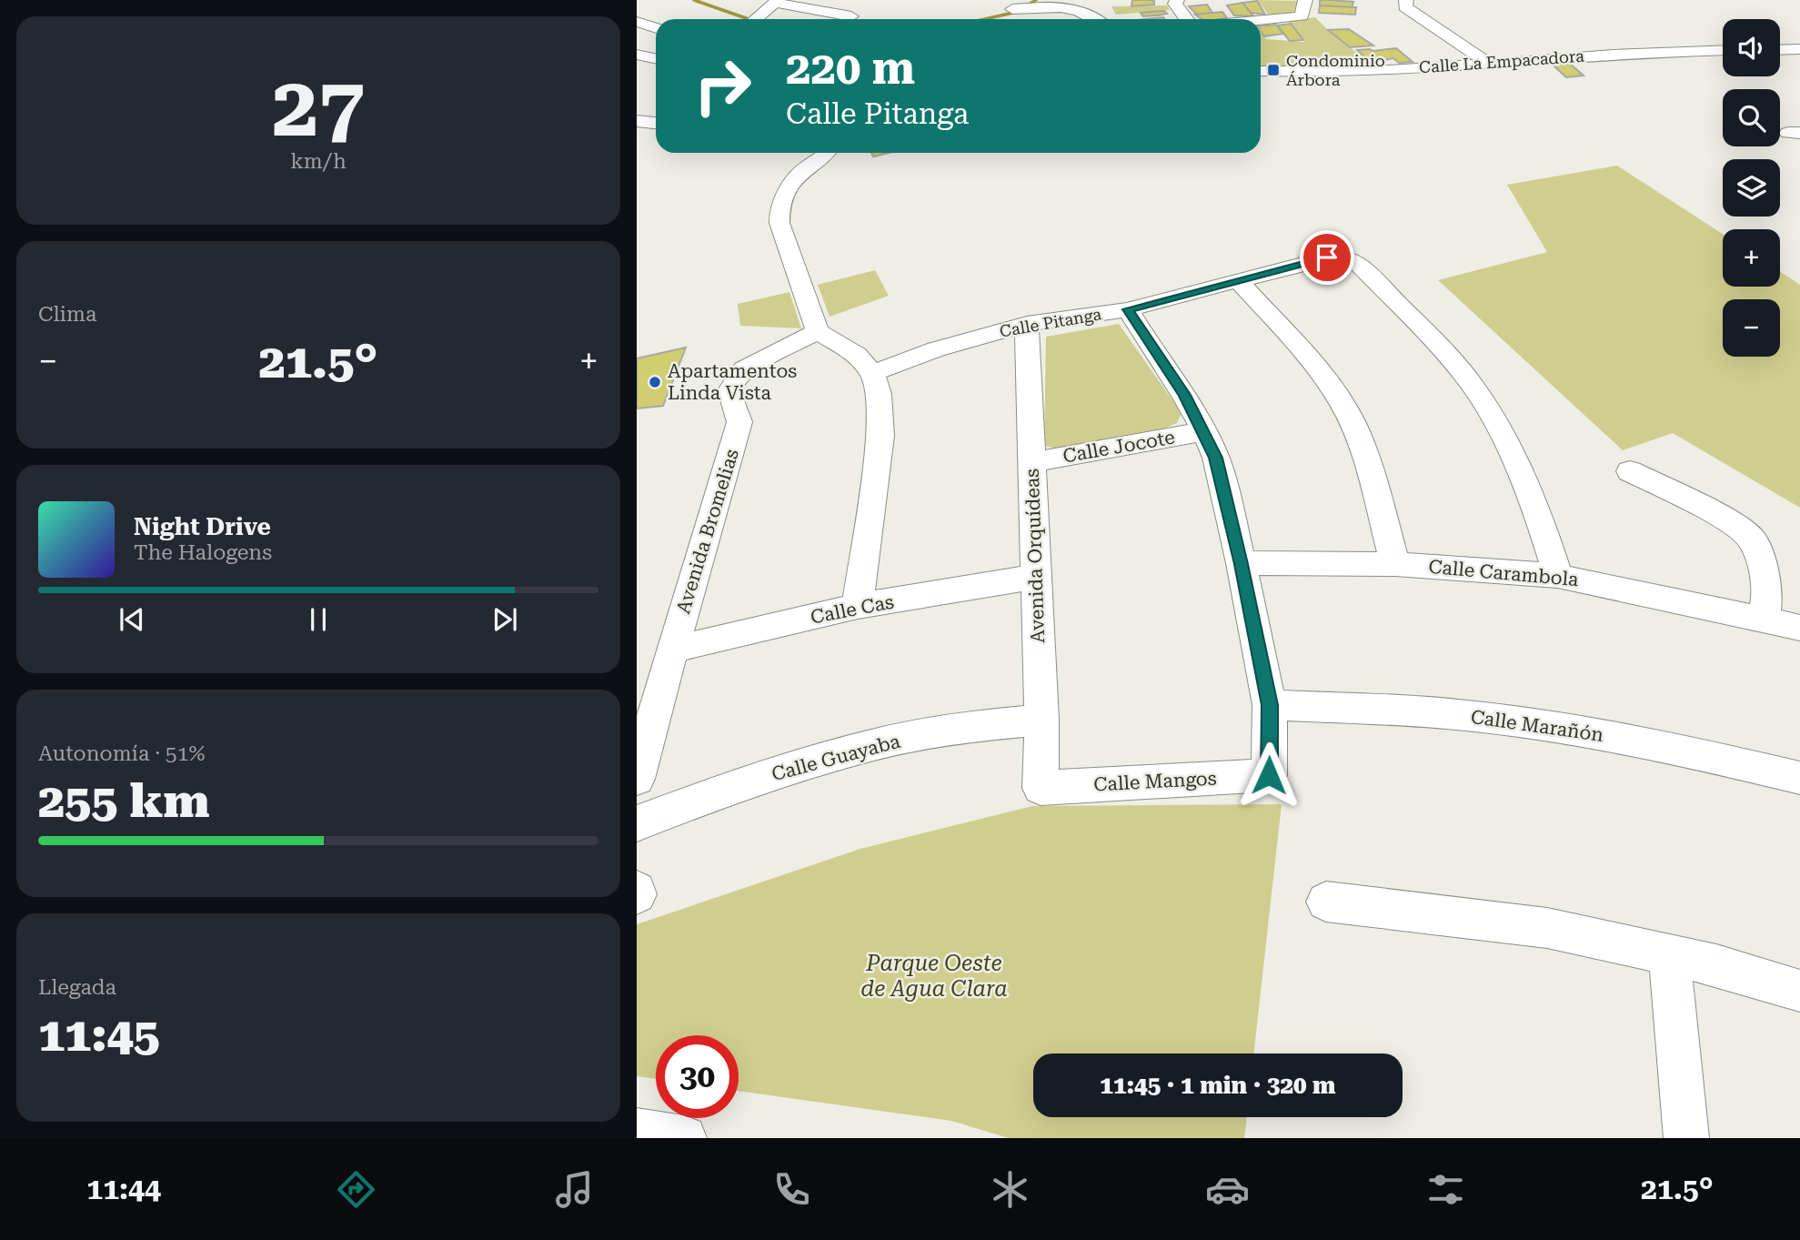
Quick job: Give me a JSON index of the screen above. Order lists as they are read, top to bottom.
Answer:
{
  "streets": {
    "street": [
      "Calle La Empacadora",
      "Calle Pitanga",
      "Calle Jocote",
      "Avenida Bromelias",
      "Avenida Orquídeas",
      "Calle Carambola",
      "Calle Cas",
      "Calle Marañón",
      "Calle Guayaba",
      "Calle Mangos"
    ]
  },
  "crossings": [
    ["Calle Pitanga", "Avenida Orquídeas"],
    ["Calle Pitanga", "Calle Carambola"],
    ["Calle Jocote", "Avenida Orquídeas"],
    ["Avenida Bromelias", "Calle Cas"],
    ["Avenida Orquídeas", "Calle Cas"],
    ["Avenida Orquídeas", "Calle Guayaba"],
    ["Avenida Orquídeas", "Calle Mangos"],
    ["Calle Marañón", "Calle Mangos"]
  ],
  "parks": ["Parque Oeste de Agua Clara"],
  "places": {
    "transit": ["Condominio Árbora"],
    "other": ["Apartamentos Linda Vista"]
  },
  "page": {
    "tile": [
      ["27", "km/h"],
      "Clima",
      ["Autonomía · 51%", "255 km"],
      ["Llegada", "11:45"]
    ],
    "map_buttons": ["+", "−"],
    "turn": ["220 m", "Calle Pitanga"],
    "heat": ["−", "21.5°", "+"],
    "song": ["Night Drive", "The Halogens"],
    "limit": "30",
    "trip": "11:45 · 1 min · 320 m",
    "tabs": ["11:44", "21.5°"]
  }
}
